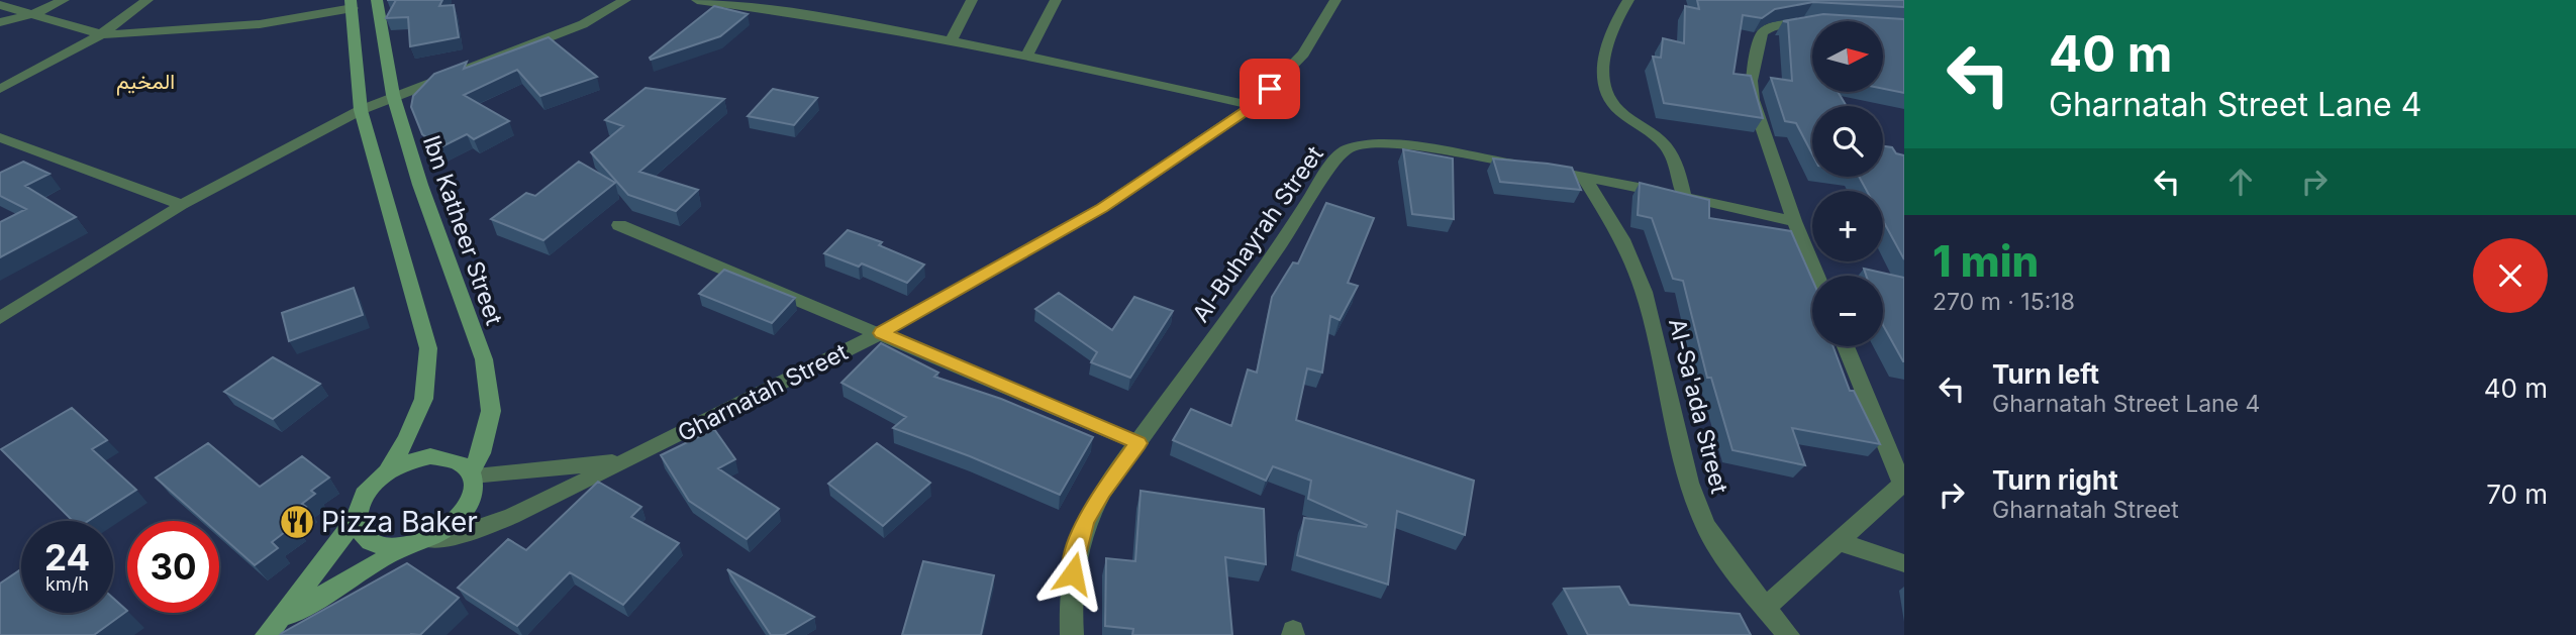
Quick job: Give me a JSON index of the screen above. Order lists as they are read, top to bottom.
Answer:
{
  "streets": {
    "street": [
      "Ibn Katheer Street",
      "Al-Buhayrah Street",
      "Gharnatah Street",
      "Al-Sa'ada Street"
    ]
  },
  "crossings": [
    ["Ibn Katheer Street", "Gharnatah Street"],
    ["Al-Buhayrah Street", "Al-Sa'ada Street"]
  ],
  "districts": ["المخيم"],
  "places": {
    "restaurant": ["Pizza Baker"]
  },
  "north": "right",
  "page": {
    "turn": ["40 m", "Gharnatah Street Lane 4"],
    "map_buttons": ["+", "−"],
    "heading": ["1 min", "270 m · 15:18"],
    "list": [
      {
        "name": "Turn left",
        "note": "Gharnatah Street Lane 4",
        "value": "40 m"
      },
      {
        "name": "Turn right",
        "note": "Gharnatah Street",
        "value": "70 m"
      }
    ],
    "speed": "24 km/h",
    "limit": "30"
  }
}
